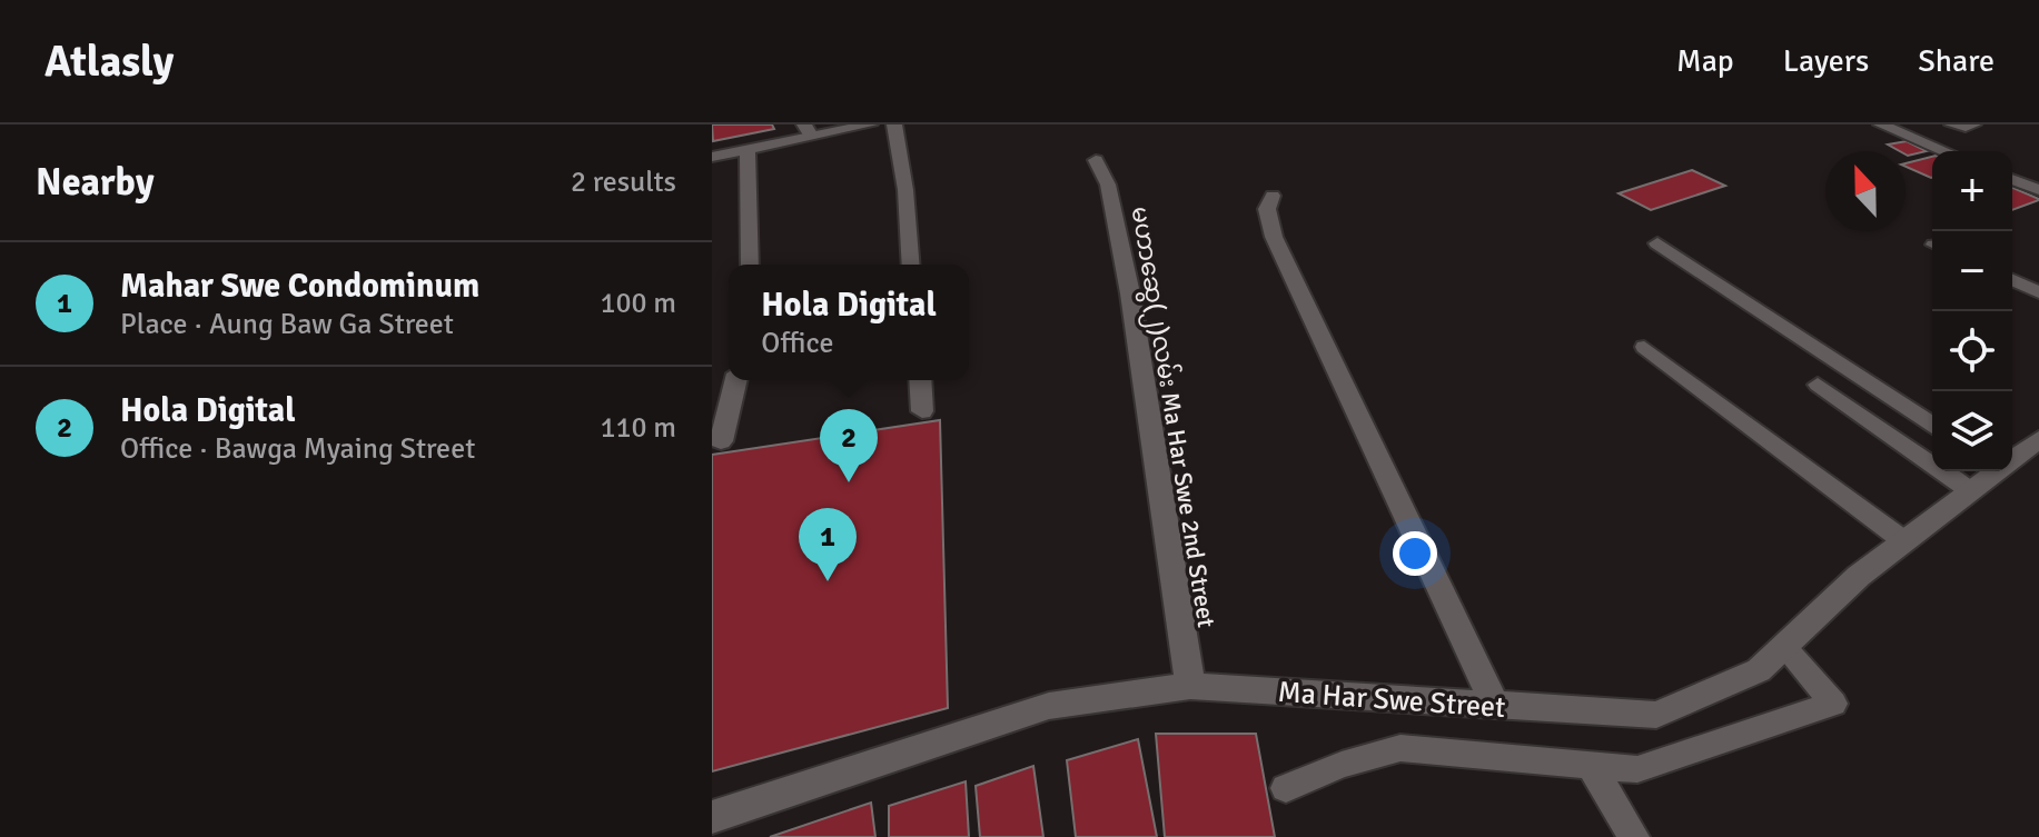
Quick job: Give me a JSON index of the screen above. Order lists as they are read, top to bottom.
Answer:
{
  "streets": {
    "street": ["မဟာဆွေ(၂)လမ်း Ma Har Swe 2nd Street", "Ma Har Swe Street"]
  },
  "crossings": [
    ["မဟာဆွေ(၂)လမ်း Ma Har Swe 2nd Street", "Ma Har Swe Street"]
  ],
  "north": "top",
  "page": {
    "header": "Atlasly",
    "nav": ["Map", "Layers", "Share"],
    "heading": ["Nearby", "2 results"],
    "map_buttons": ["+", "−"],
    "list": [
      {
        "mark": "1",
        "name": "Mahar Swe Condominum",
        "note": "Place · Aung Baw Ga Street",
        "value": "100 m"
      },
      {
        "mark": "2",
        "name": "Hola Digital",
        "note": "Office · Bawga Myaing Street",
        "value": "110 m"
      }
    ],
    "popup": ["Hola Digital", "Office"],
    "pins": ["2", "1"]
  }
}
